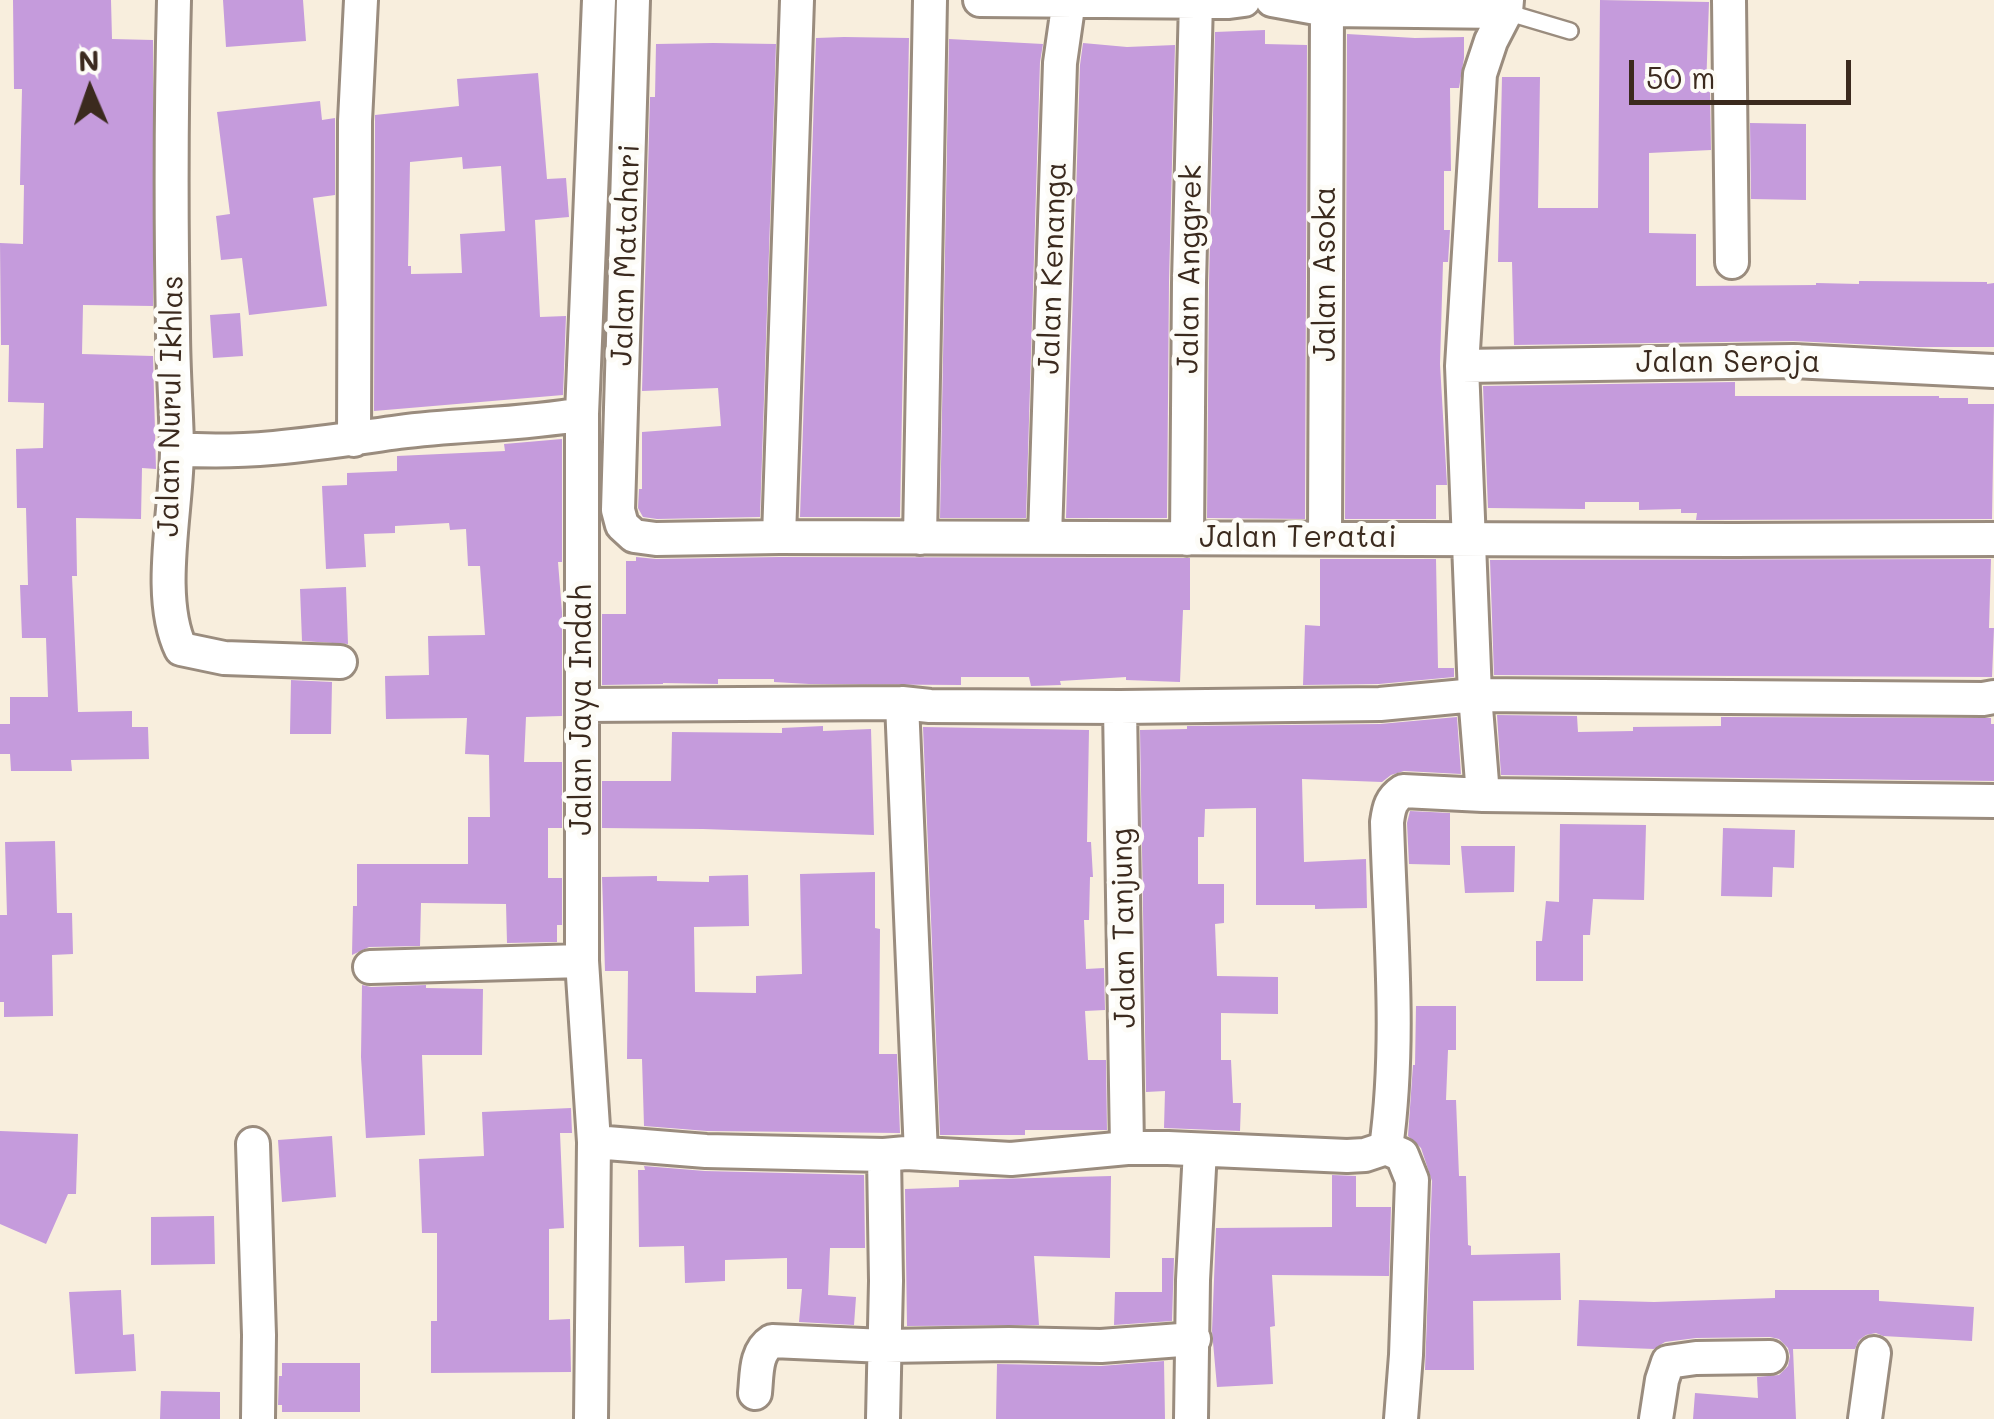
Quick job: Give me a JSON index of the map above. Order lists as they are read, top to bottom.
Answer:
{
  "streets": {
    "street": [
      "Jalan Matahari",
      "Jalan Kenanga",
      "Jalan Anggrek",
      "Jalan Asoka",
      "Jalan Seroja",
      "Jalan Nurul Ikhlas",
      "Jalan Teratai",
      "Jalan Jaya Indah",
      "Jalan Tanjung"
    ]
  },
  "crossings": [
    ["Jalan Matahari", "Jalan Teratai"],
    ["Jalan Kenanga", "Jalan Teratai"],
    ["Jalan Anggrek", "Jalan Teratai"],
    ["Jalan Asoka", "Jalan Teratai"]
  ],
  "scale_bar": "50 m",
  "north": "top"
}
